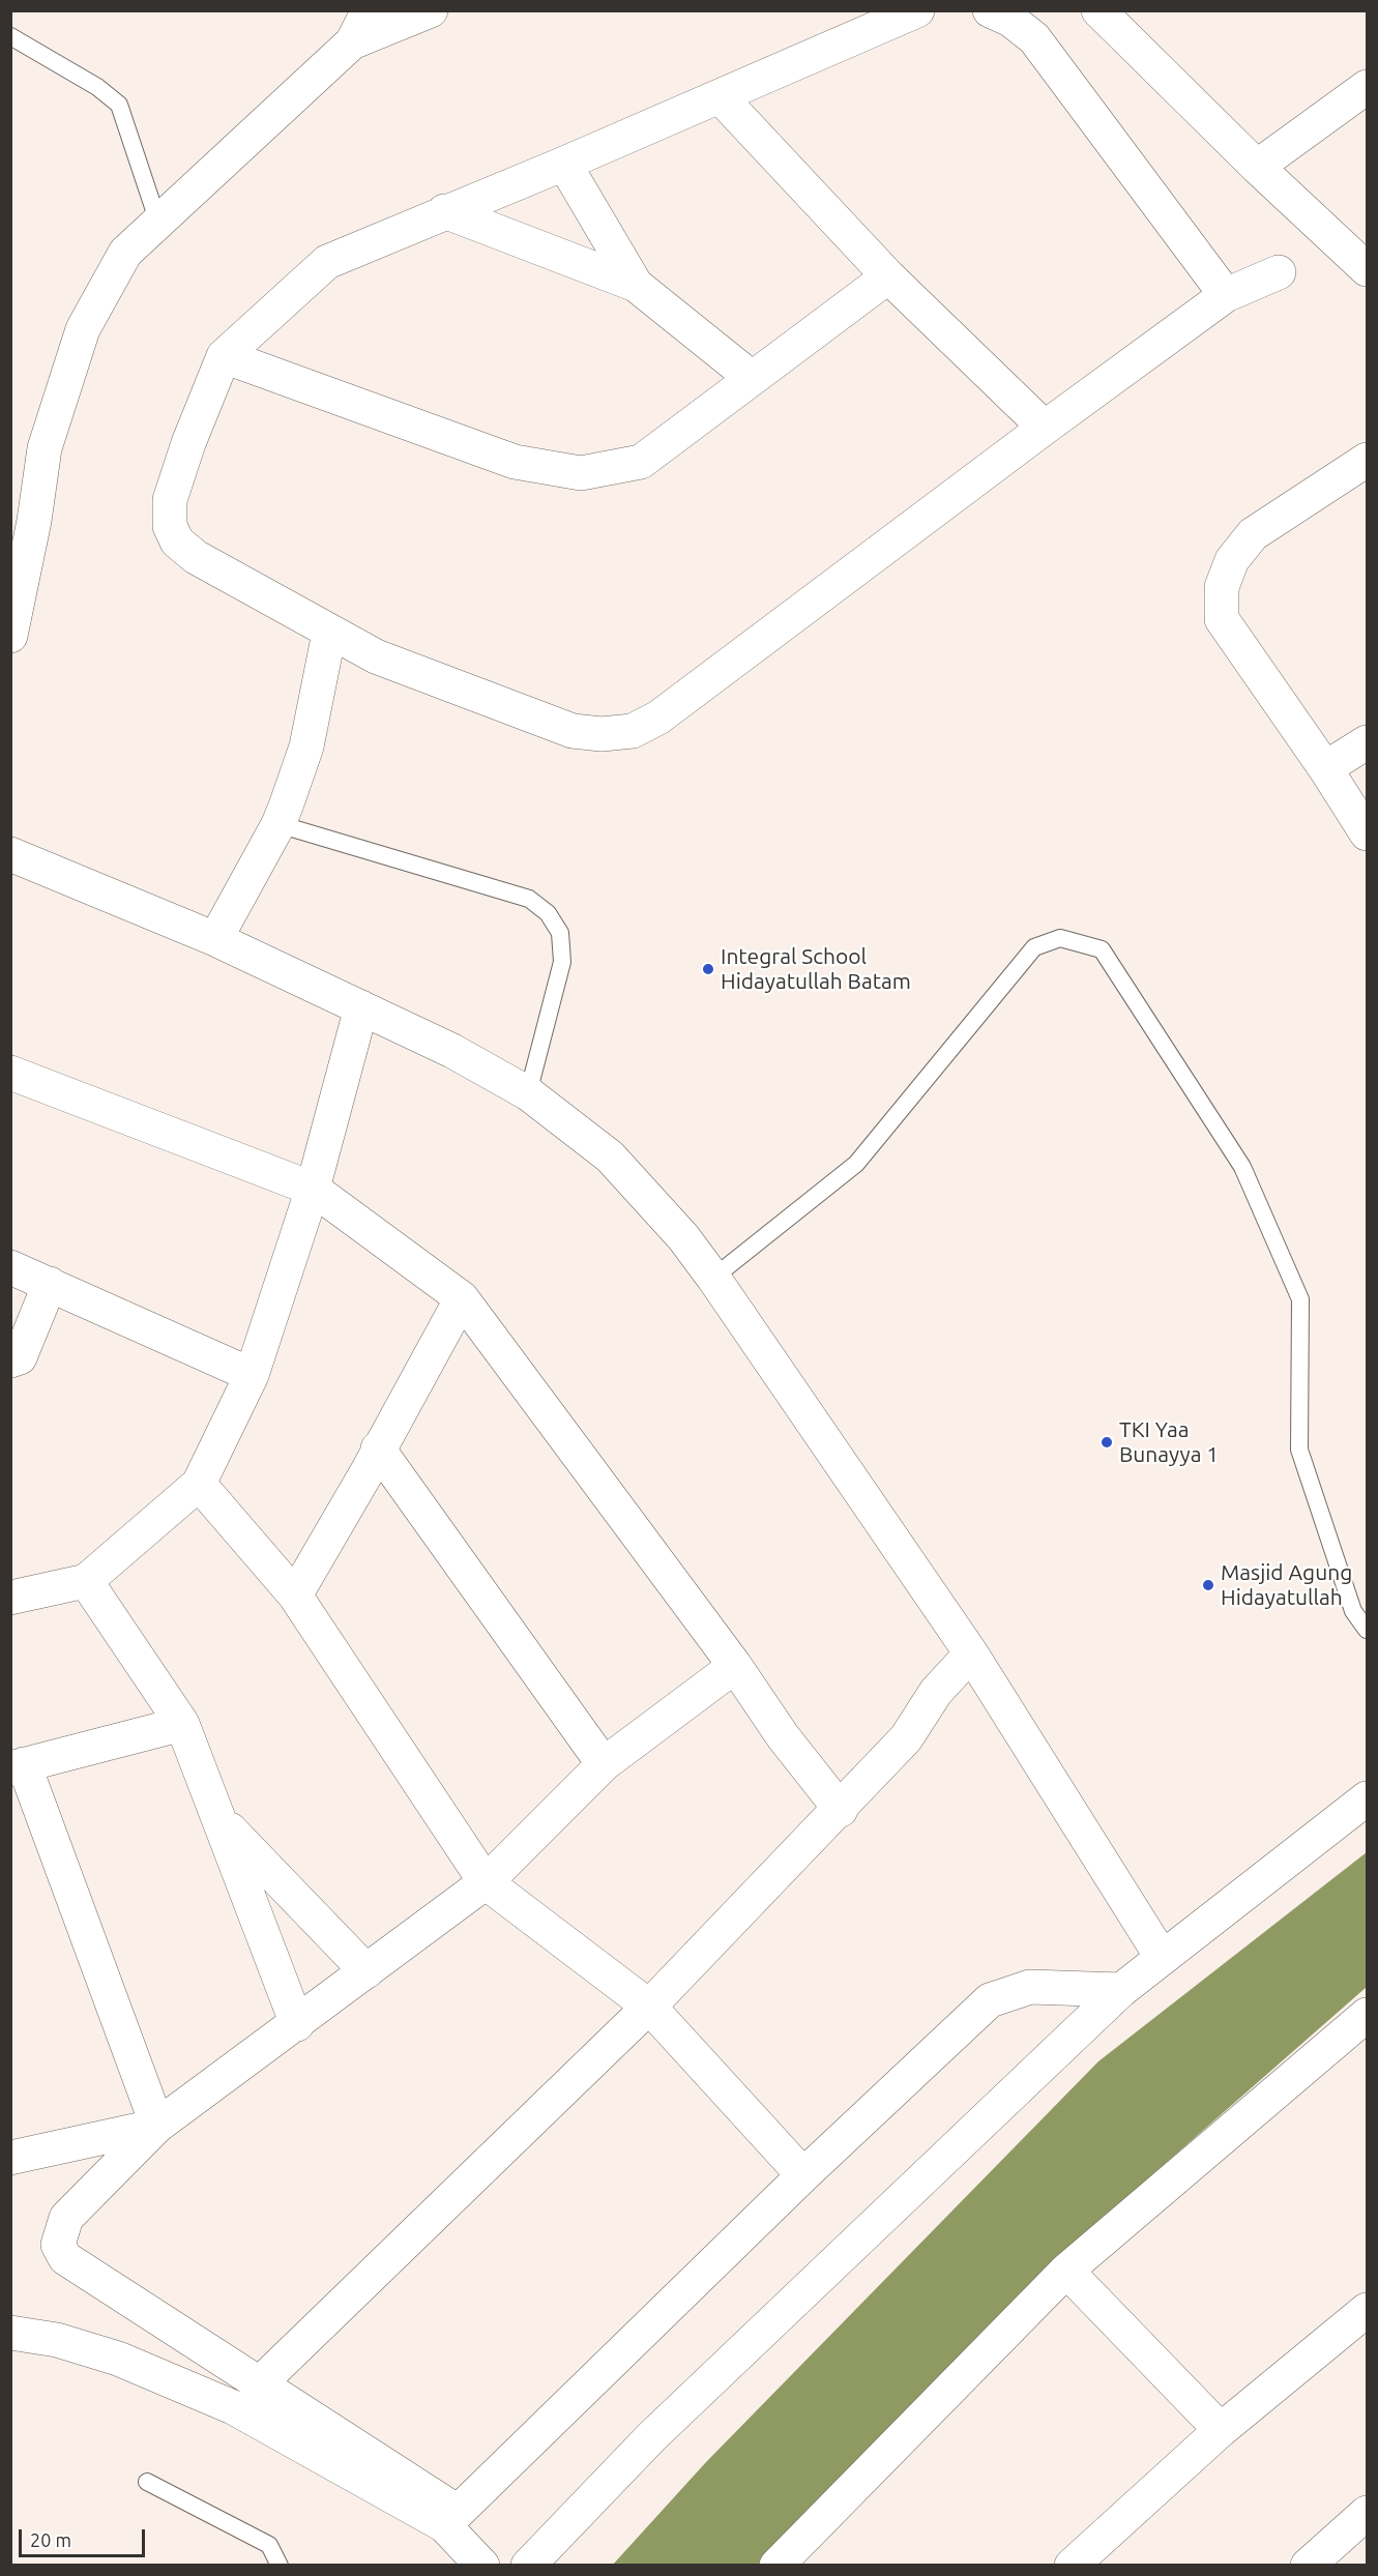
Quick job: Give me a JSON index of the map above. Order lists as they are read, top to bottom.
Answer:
{
  "places": ["Integral School Hidayatullah Batam", "TKI Yaa Bunayya 1", "Masjid Agung Hidayatullah"],
  "scale_bar": "20 m"
}
